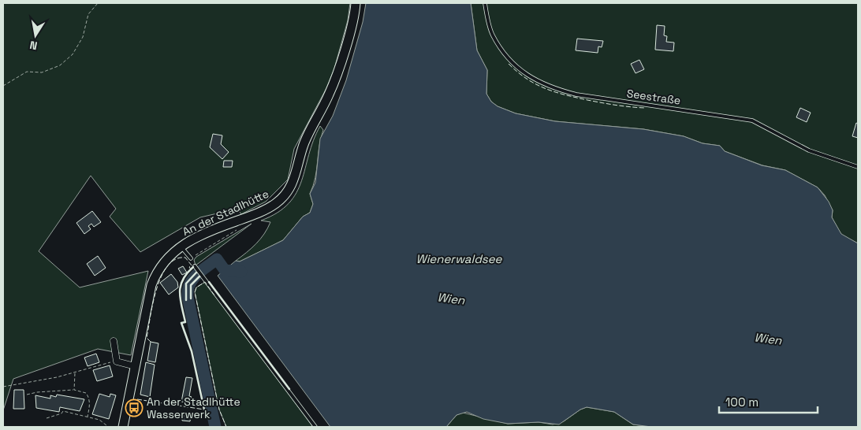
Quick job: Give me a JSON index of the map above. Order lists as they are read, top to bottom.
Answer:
{
  "streets": {
    "main road": ["An der Stadlhütte"],
    "lane": ["Seestraße"]
  },
  "water": ["Wienerwaldsee", "Wien"],
  "places": {
    "bus stop": ["An der Stadlhütte Wasserwerk"]
  },
  "scale_bar": "100 m",
  "north": "bottom"
}
